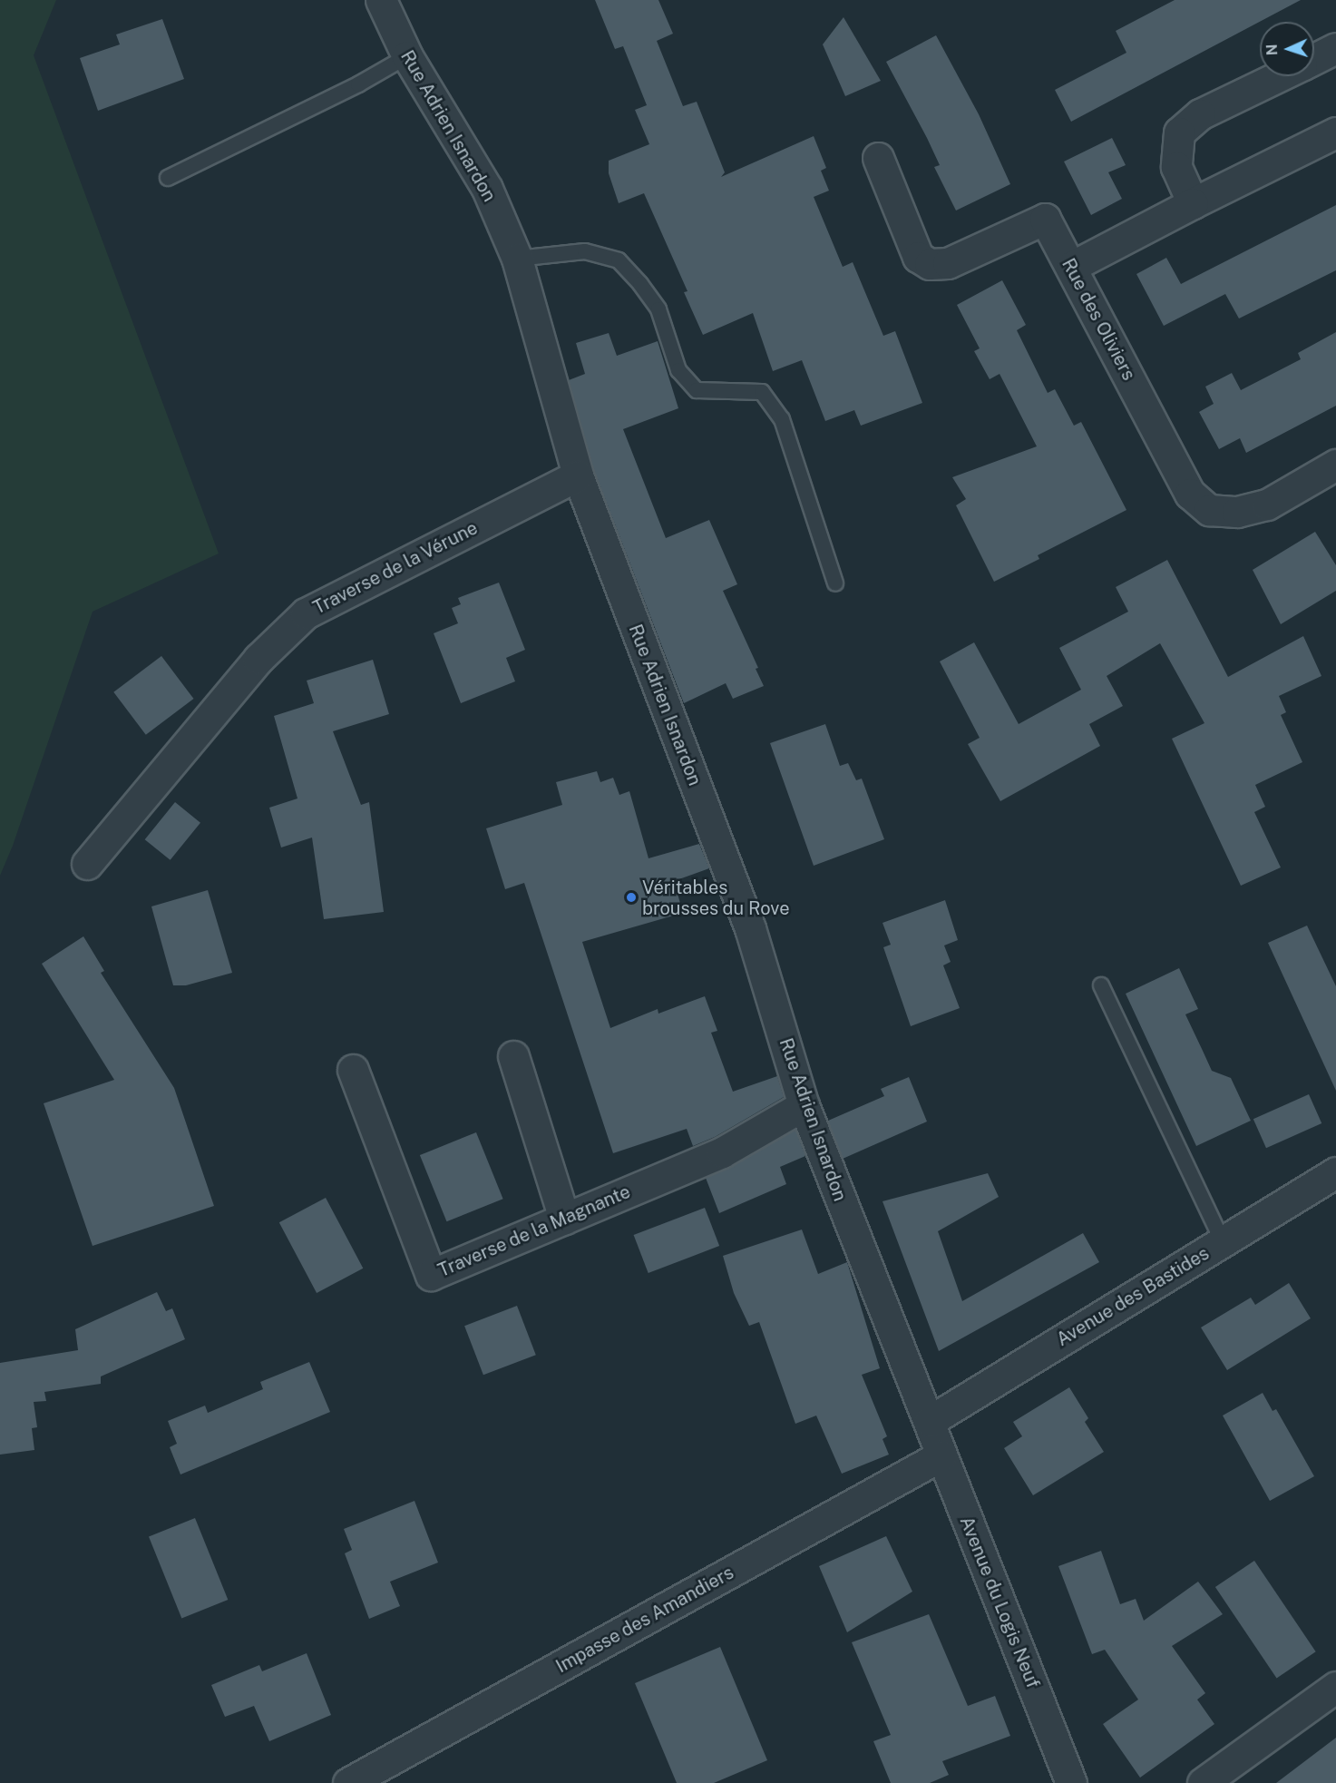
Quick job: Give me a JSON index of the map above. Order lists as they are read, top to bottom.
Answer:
{
  "streets": {
    "street": [
      "Rue Adrien Isnardon",
      "Rue des Oliviers",
      "Traverse de la Vérune",
      "Traverse de la Magnante",
      "Avenue des Bastides",
      "Avenue du Logis Neuf",
      "Impasse des Amandiers"
    ]
  },
  "crossings": [
    ["Rue Adrien Isnardon", "Traverse de la Vérune"],
    ["Rue Adrien Isnardon", "Traverse de la Magnante"],
    ["Rue Adrien Isnardon", "Avenue des Bastides"],
    ["Rue Adrien Isnardon", "Avenue du Logis Neuf"],
    ["Avenue des Bastides", "Avenue du Logis Neuf"],
    ["Avenue du Logis Neuf", "Impasse des Amandiers"]
  ],
  "places": ["Véritables brousses du Rove"],
  "north": "left"
}
